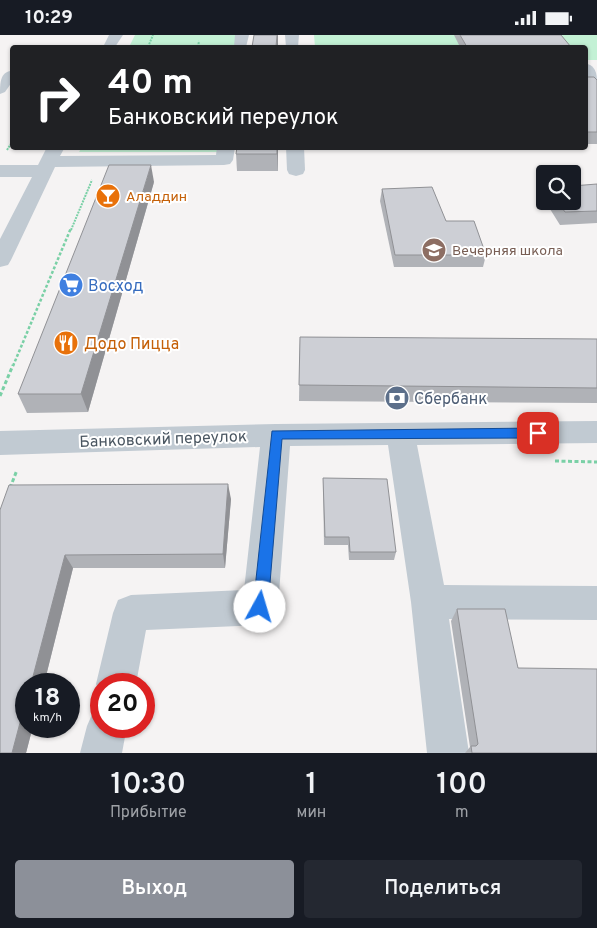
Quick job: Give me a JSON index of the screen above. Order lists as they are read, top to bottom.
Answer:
{
  "streets": {
    "street": ["Банковский переулок"]
  },
  "places": {
    "bar": ["Аладдин"],
    "school or university": ["Вечерняя школа"],
    "supermarket": ["Восход"],
    "restaurant": ["Додо Пицца"],
    "bank": ["Сбербанк"]
  },
  "page": {
    "status": "10:29",
    "turn": ["40 m", "Банковский переулок"],
    "speed": "18 km/h",
    "limit": "20",
    "eta": [
      "10:30",
      "Прибытие",
      "1",
      "мин",
      "100",
      "m"
    ],
    "buttons": ["Выход", "Поделиться"]
  }
}
